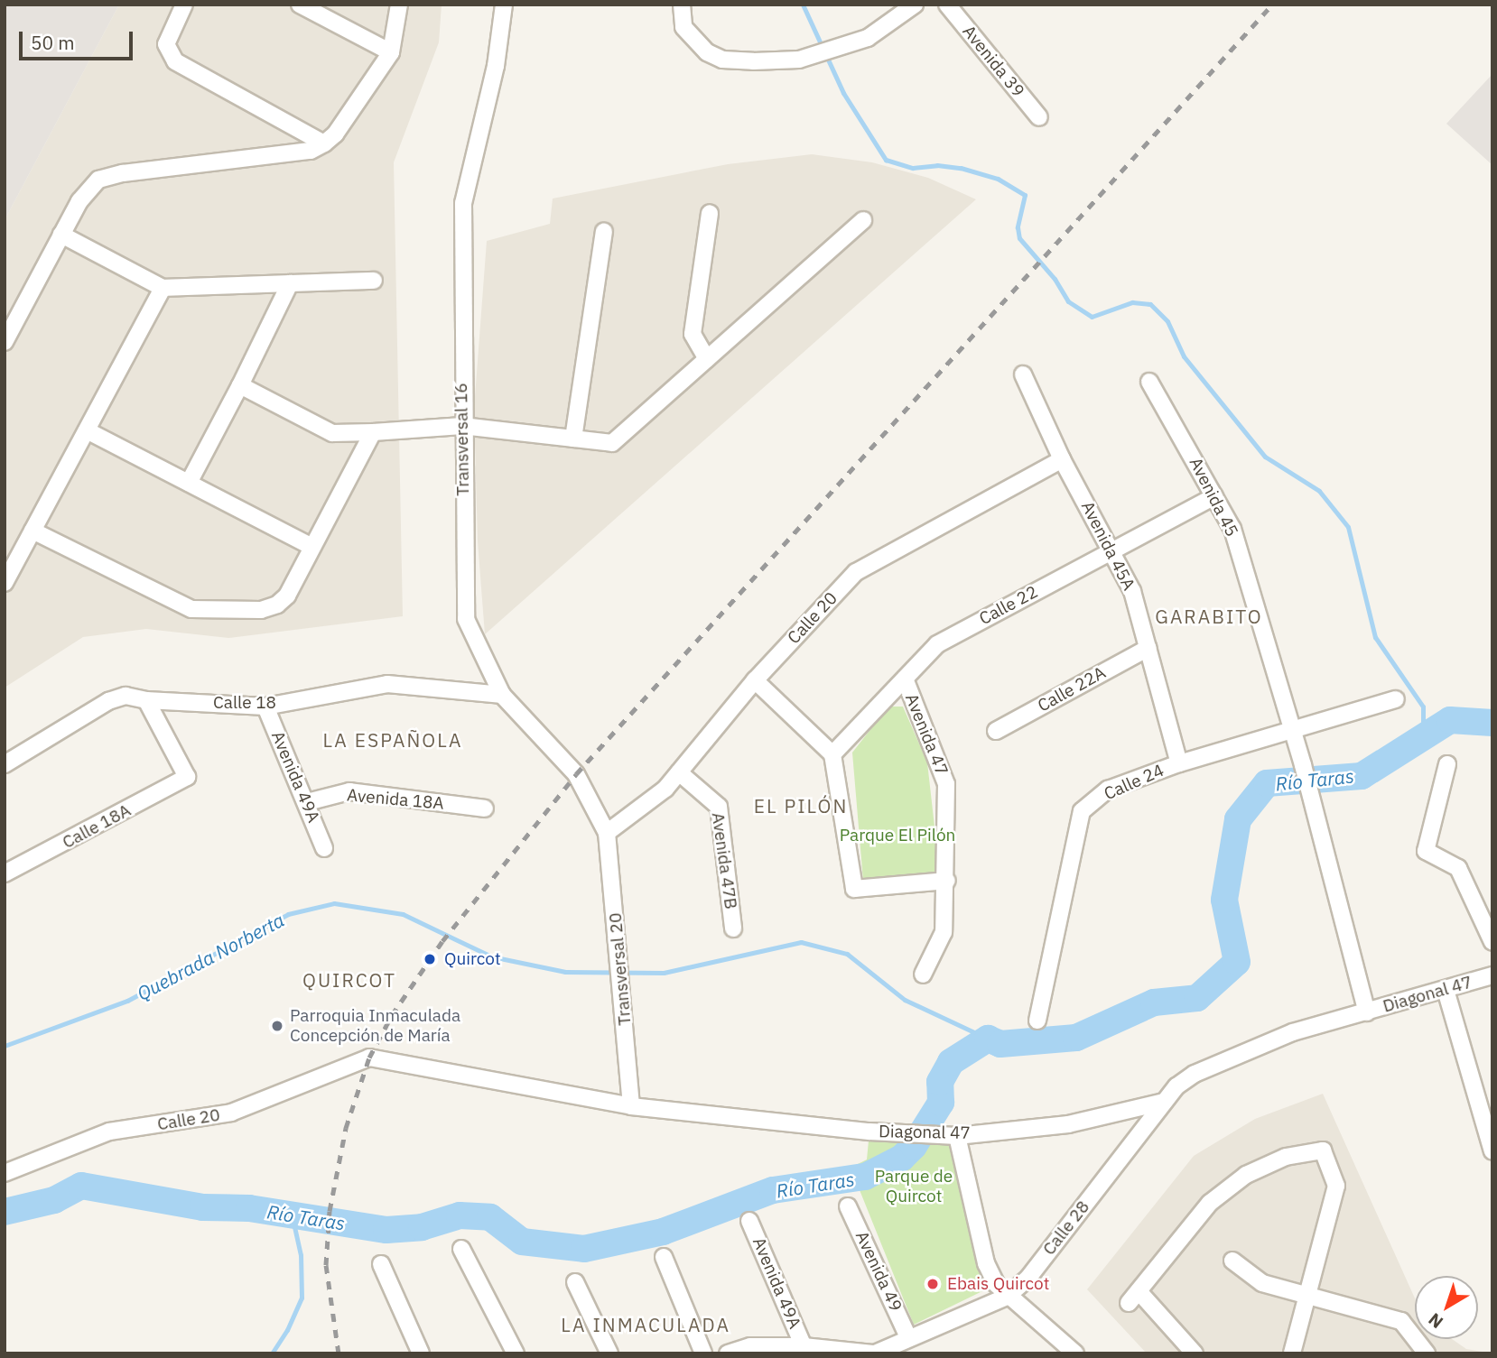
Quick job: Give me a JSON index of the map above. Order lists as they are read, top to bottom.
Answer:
{
  "streets": {
    "street": [
      "Avenida 39",
      "Transversal 16",
      "Avenida 45",
      "Avenida 45A",
      "Calle 22",
      "Calle 20",
      "Calle 22A",
      "Calle 18",
      "Avenida 47",
      "Avenida 49A",
      "Calle 24",
      "Avenida 18A",
      "Calle 18A",
      "Avenida 47B",
      "Transversal 20",
      "Diagonal 47",
      "Calle 28",
      "Avenida 49"
    ]
  },
  "crossings": [
    ["Transversal 16", "Calle 20"],
    ["Transversal 16", "Calle 18"],
    ["Transversal 16", "Transversal 20"],
    ["Avenida 45", "Calle 22"],
    ["Avenida 45", "Calle 24"],
    ["Avenida 45", "Diagonal 47"],
    ["Avenida 45A", "Calle 22"],
    ["Avenida 45A", "Calle 20"],
    ["Avenida 45A", "Calle 22A"],
    ["Avenida 45A", "Calle 24"],
    ["Calle 22", "Avenida 47"],
    ["Calle 20", "Avenida 47B"],
    ["Calle 20", "Transversal 20"],
    ["Calle 20", "Diagonal 47"],
    ["Calle 18", "Avenida 49A"],
    ["Calle 18", "Calle 18A"],
    ["Avenida 49A", "Avenida 18A"],
    ["Transversal 20", "Diagonal 47"],
    ["Diagonal 47", "Calle 28"],
    ["Calle 28", "Avenida 49"]
  ],
  "districts": [
    "GARABITO",
    "LA ESPAÑOLA",
    "EL PILÓN",
    "QUIRCOT",
    "LA INMACULADA"
  ],
  "water": ["Río Taras", "Quebrada Norberta"],
  "parks": ["Parque El Pilón", "Parque de Quircot"],
  "places": ["Quircot", "Parroquia Inmaculada Concepción de María", "Ebais Quircot"],
  "scale_bar": "50 m",
  "north": "bottom left"
}
